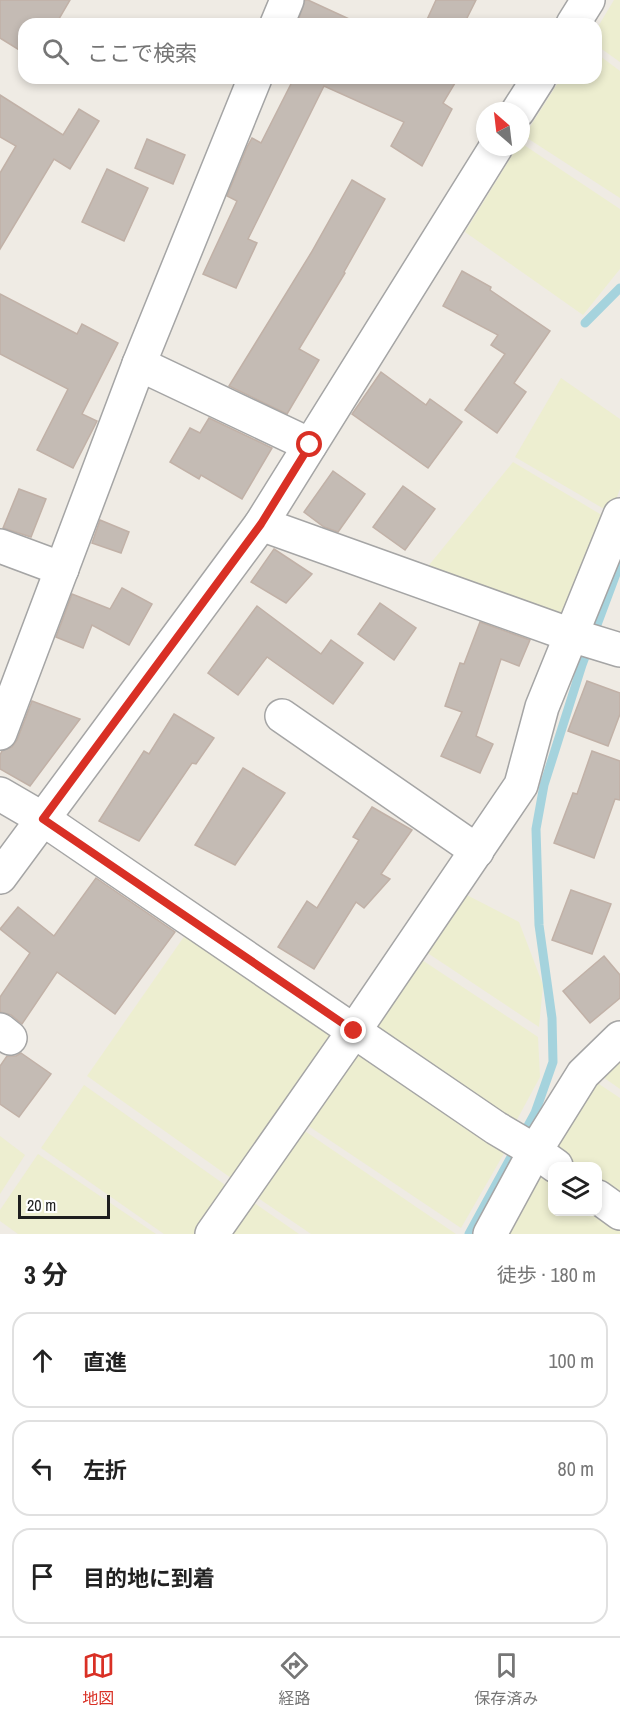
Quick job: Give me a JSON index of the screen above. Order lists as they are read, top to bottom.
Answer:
{
  "scale_bar": "20 m",
  "north": "top left",
  "page": {
    "search": "ここで検索",
    "scale": "20 m",
    "heading": ["3 分", "徒歩 · 180 m"],
    "list": [
      ["直進", "100 m"],
      ["左折", "80 m"],
      "目的地に到着"
    ],
    "nav": ["地図", "経路", "保存済み"]
  }
}
